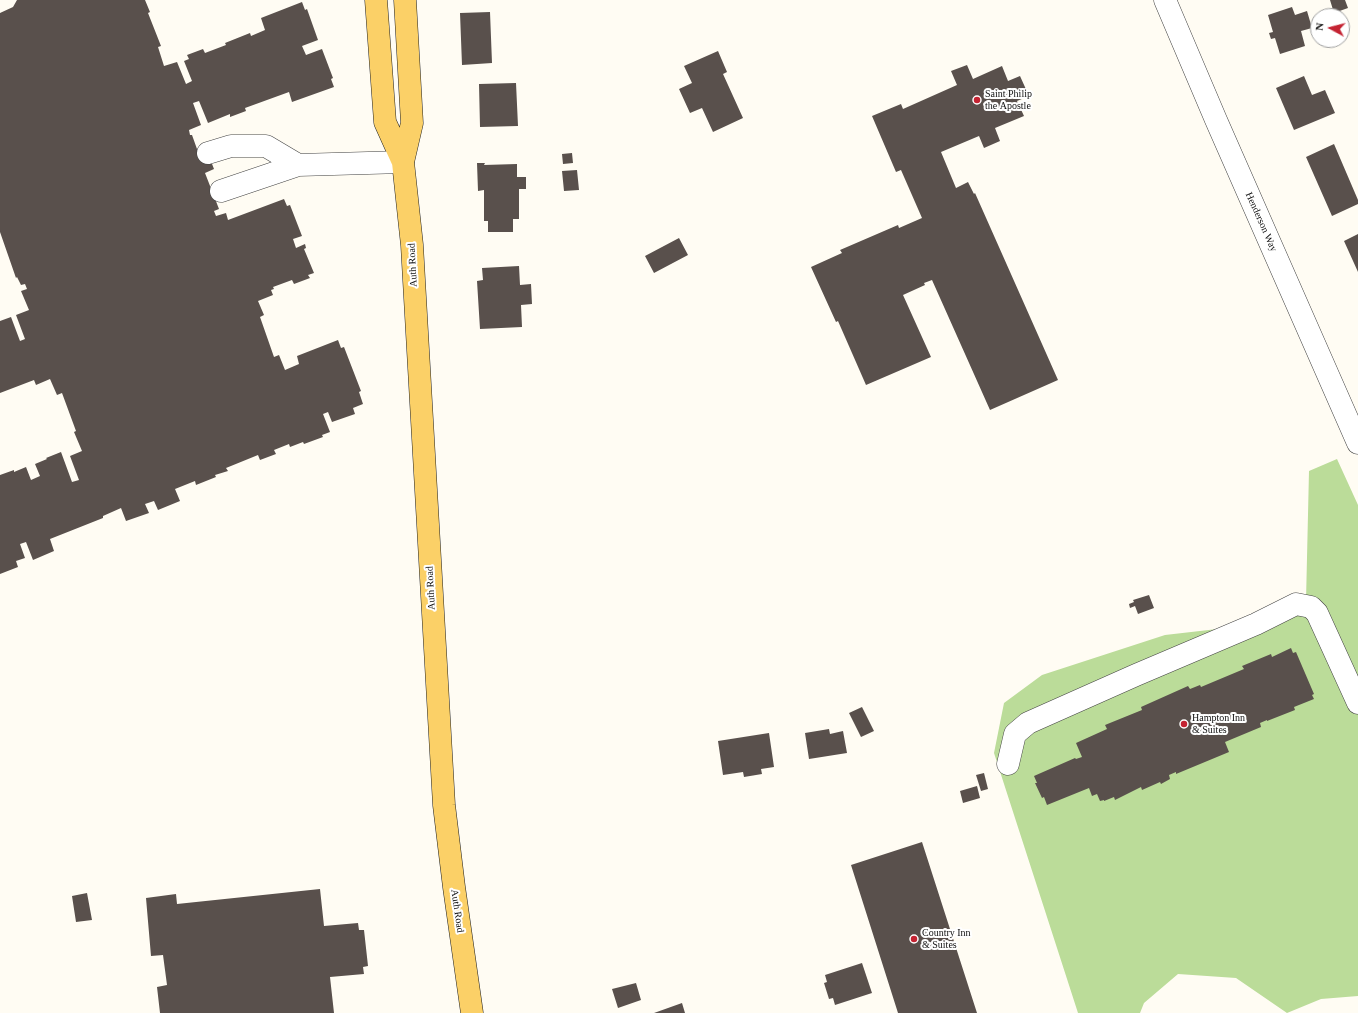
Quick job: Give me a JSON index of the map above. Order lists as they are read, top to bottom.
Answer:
{
  "streets": {
    "main road": ["Auth Road"],
    "street": ["Henderson Way"]
  },
  "places": ["Saint Philip the Apostle", "Hampton Inn & Suites", "Country Inn & Suites"],
  "north": "left"
}
